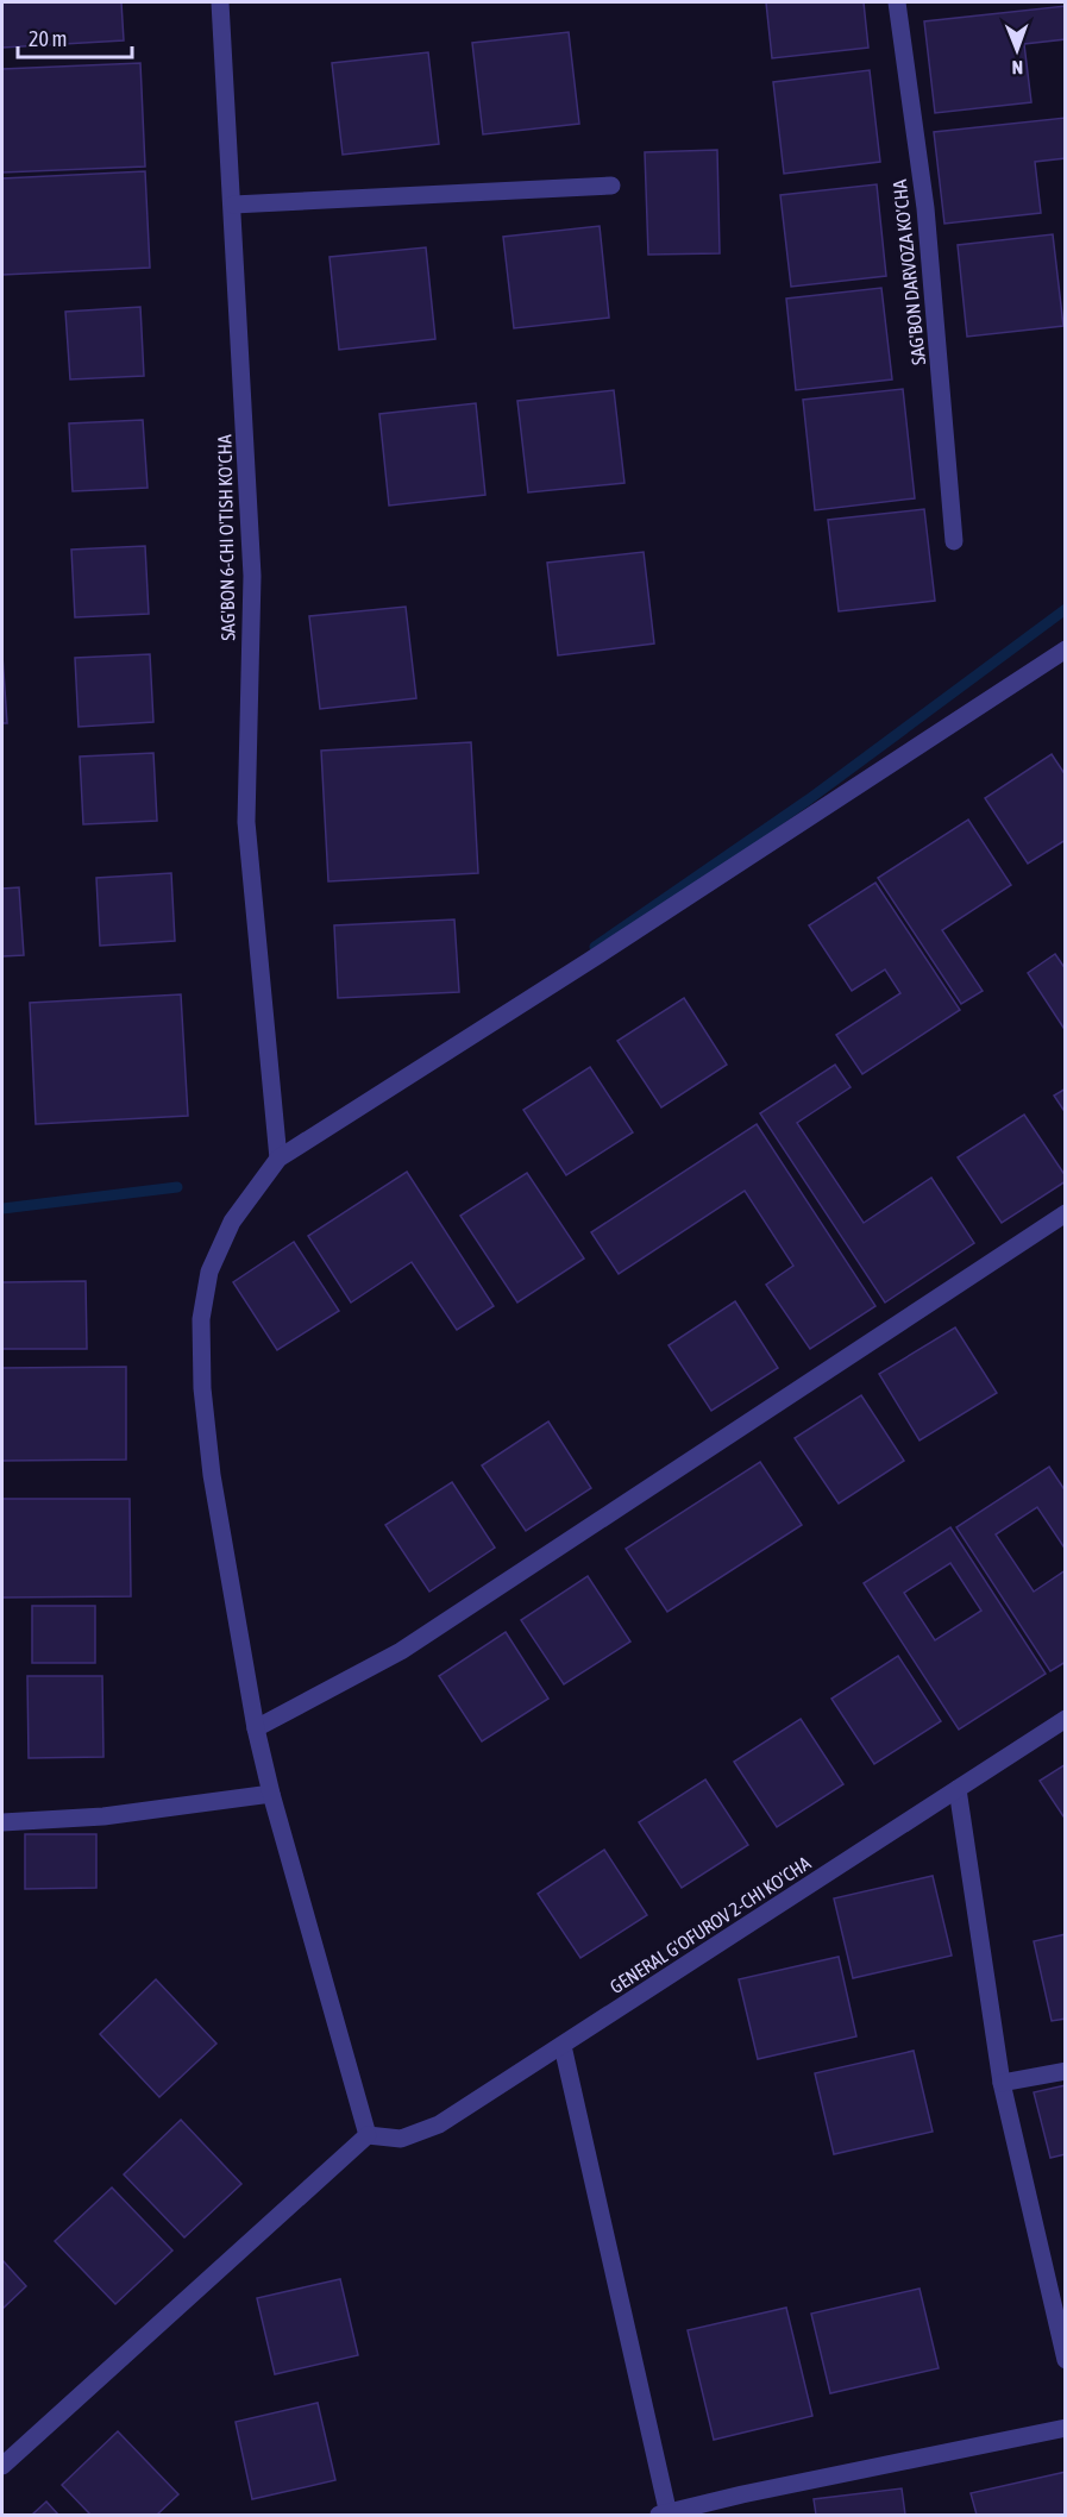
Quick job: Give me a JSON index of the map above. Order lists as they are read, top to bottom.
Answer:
{
  "streets": {
    "street": ["SAG'BON DARVOZA KO'CHA", "SAG'BON 6-CHI O'TISH KO'CHA", "GENERAL G'OFUROV 2-CHI KO'CHA"]
  },
  "scale_bar": "20 m",
  "north": "bottom"
}
